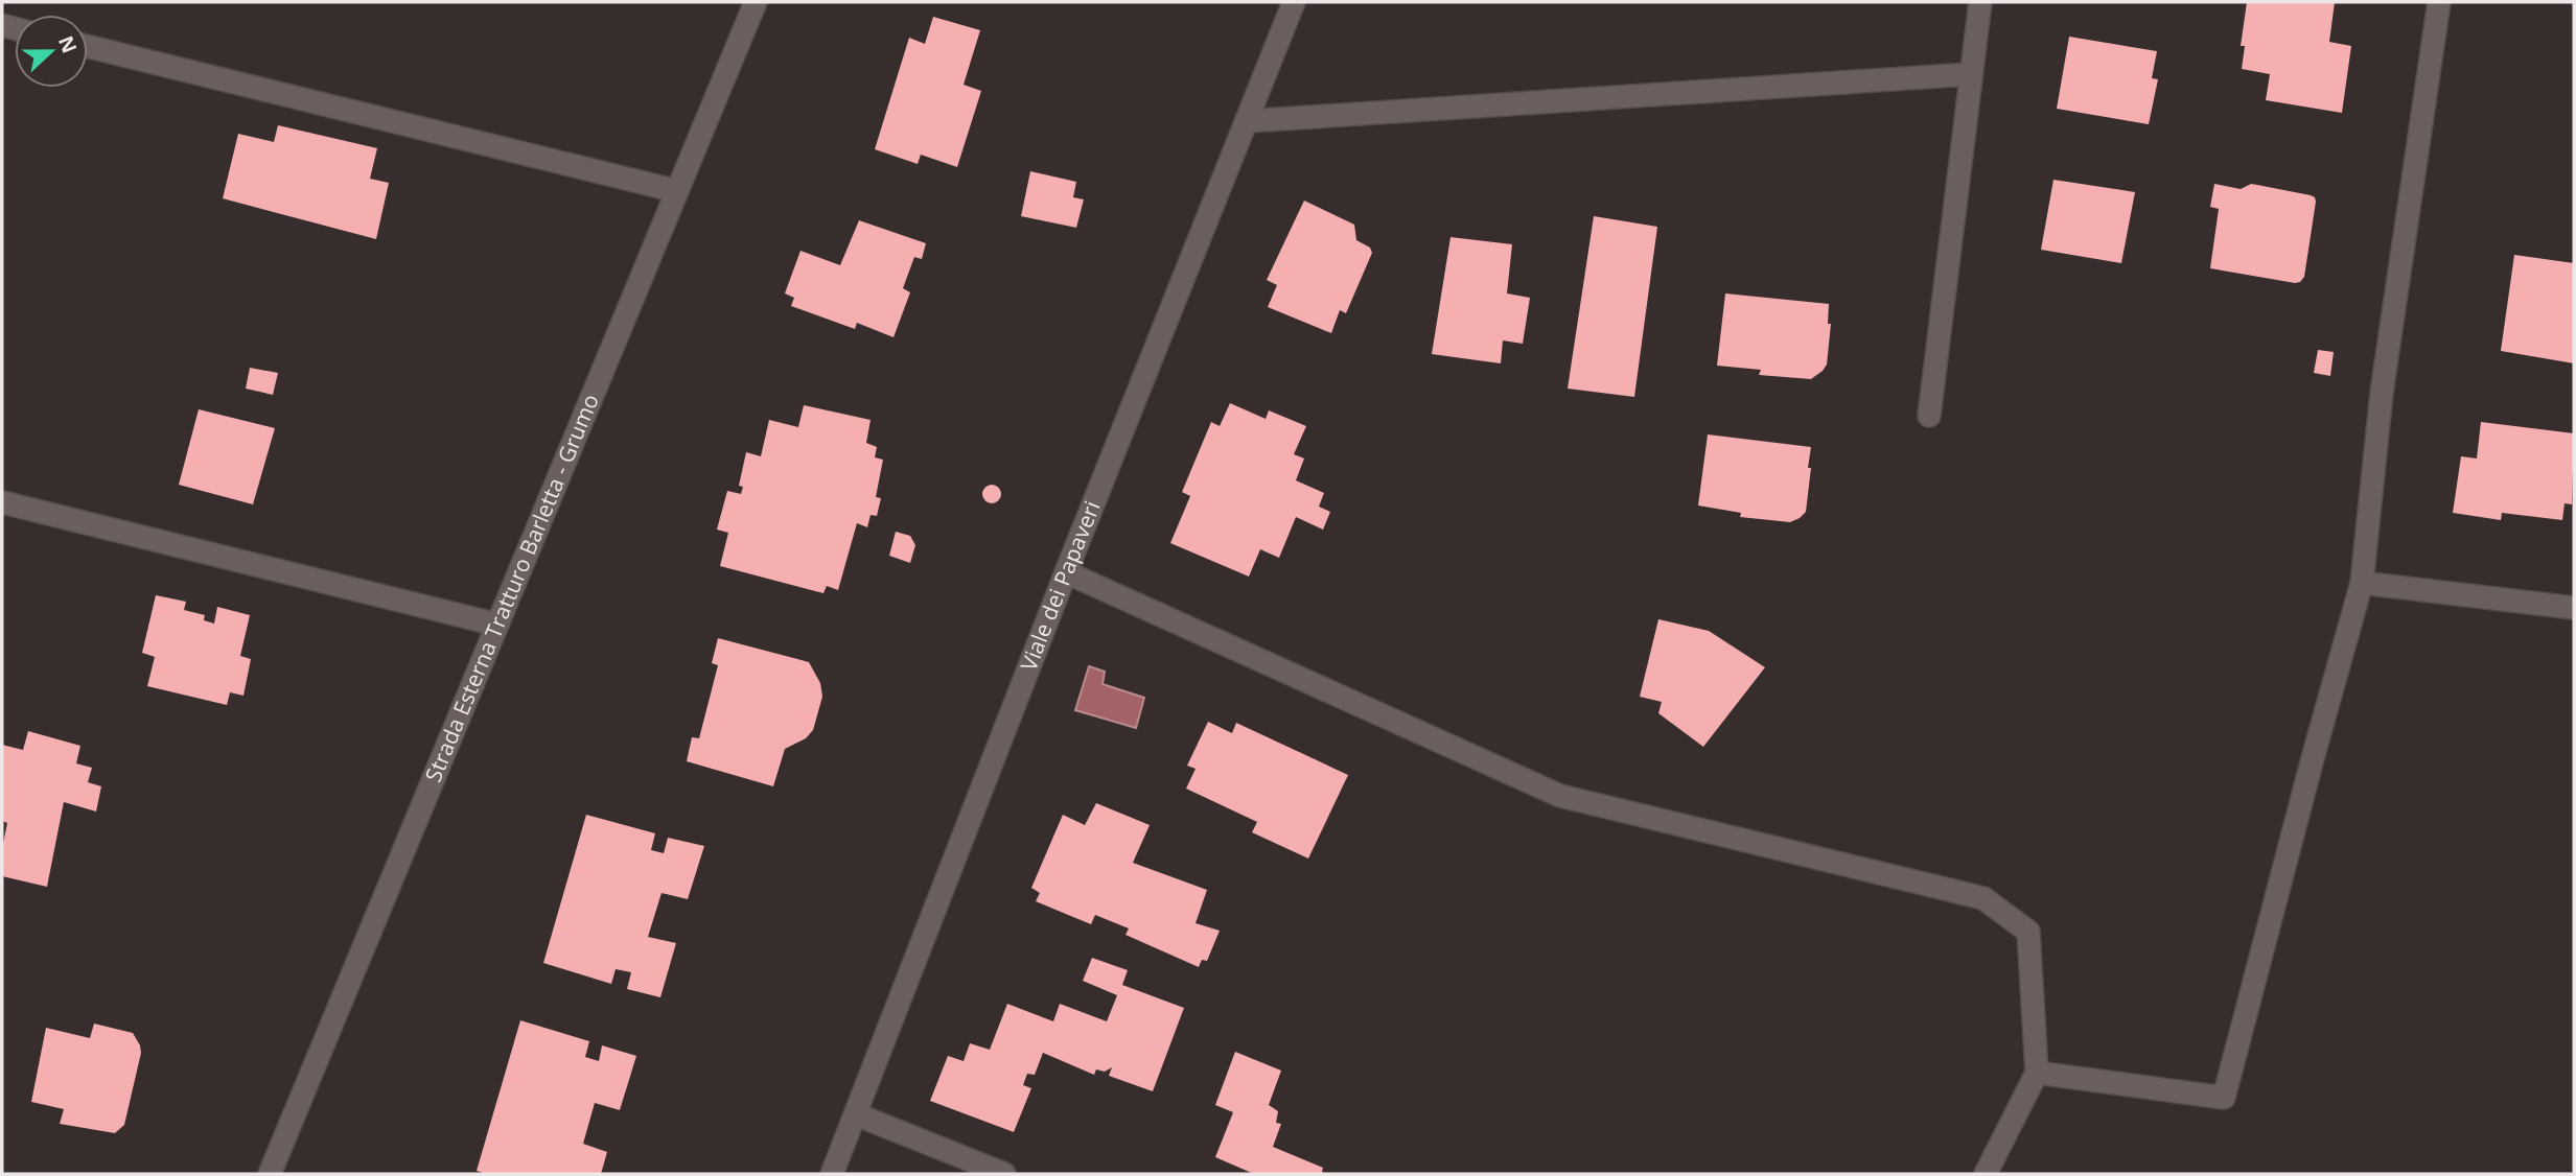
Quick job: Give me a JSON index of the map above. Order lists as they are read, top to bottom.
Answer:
{
  "streets": {
    "street": ["Viale dei Papaveri", "Strada Esterna Tratturo Barletta - Grumo"]
  },
  "north": "right"
}
